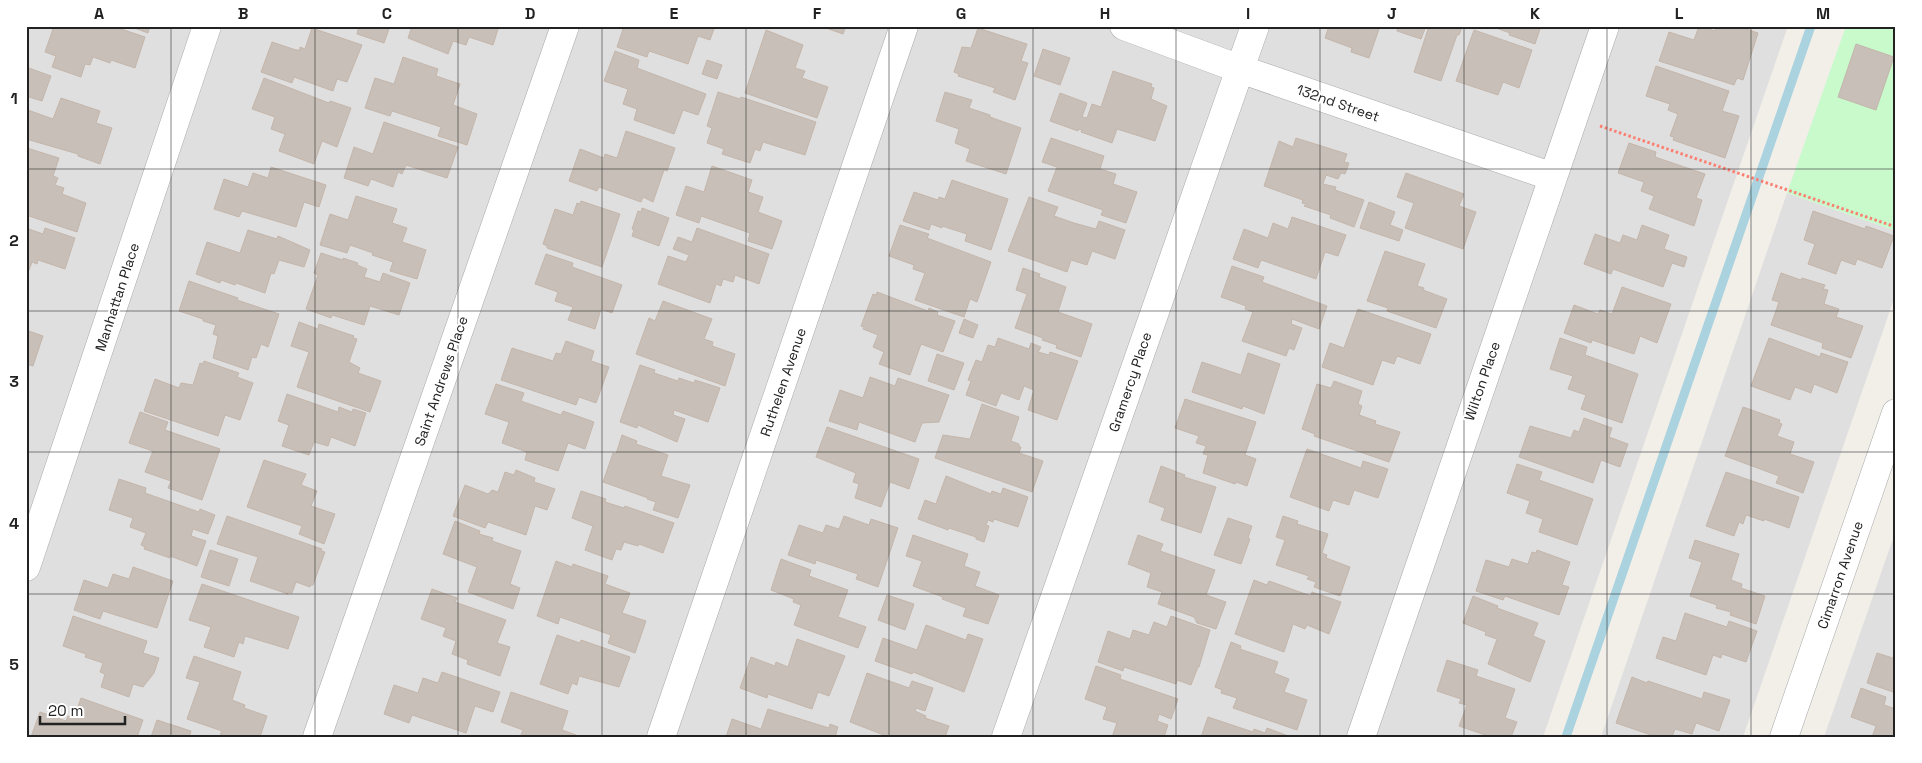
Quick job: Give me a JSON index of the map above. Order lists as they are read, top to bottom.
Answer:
{
  "streets": {
    "street": [
      "132nd Street",
      "Manhattan Place",
      "Saint Andrews Place",
      "Wilton Place",
      "Ruthelen Avenue",
      "Gramercy Place",
      "Cimarron Avenue"
    ]
  },
  "crossings": [
    ["132nd Street", "Wilton Place"],
    ["132nd Street", "Gramercy Place"]
  ],
  "scale_bar": "20 m",
  "grid": {
    "columns": [
      "A",
      "B",
      "C",
      "D",
      "E",
      "F",
      "G",
      "H",
      "I",
      "J",
      "K",
      "L",
      "M"
    ],
    "rows": [
      "1",
      "2",
      "3",
      "4",
      "5"
    ]
  }
}
